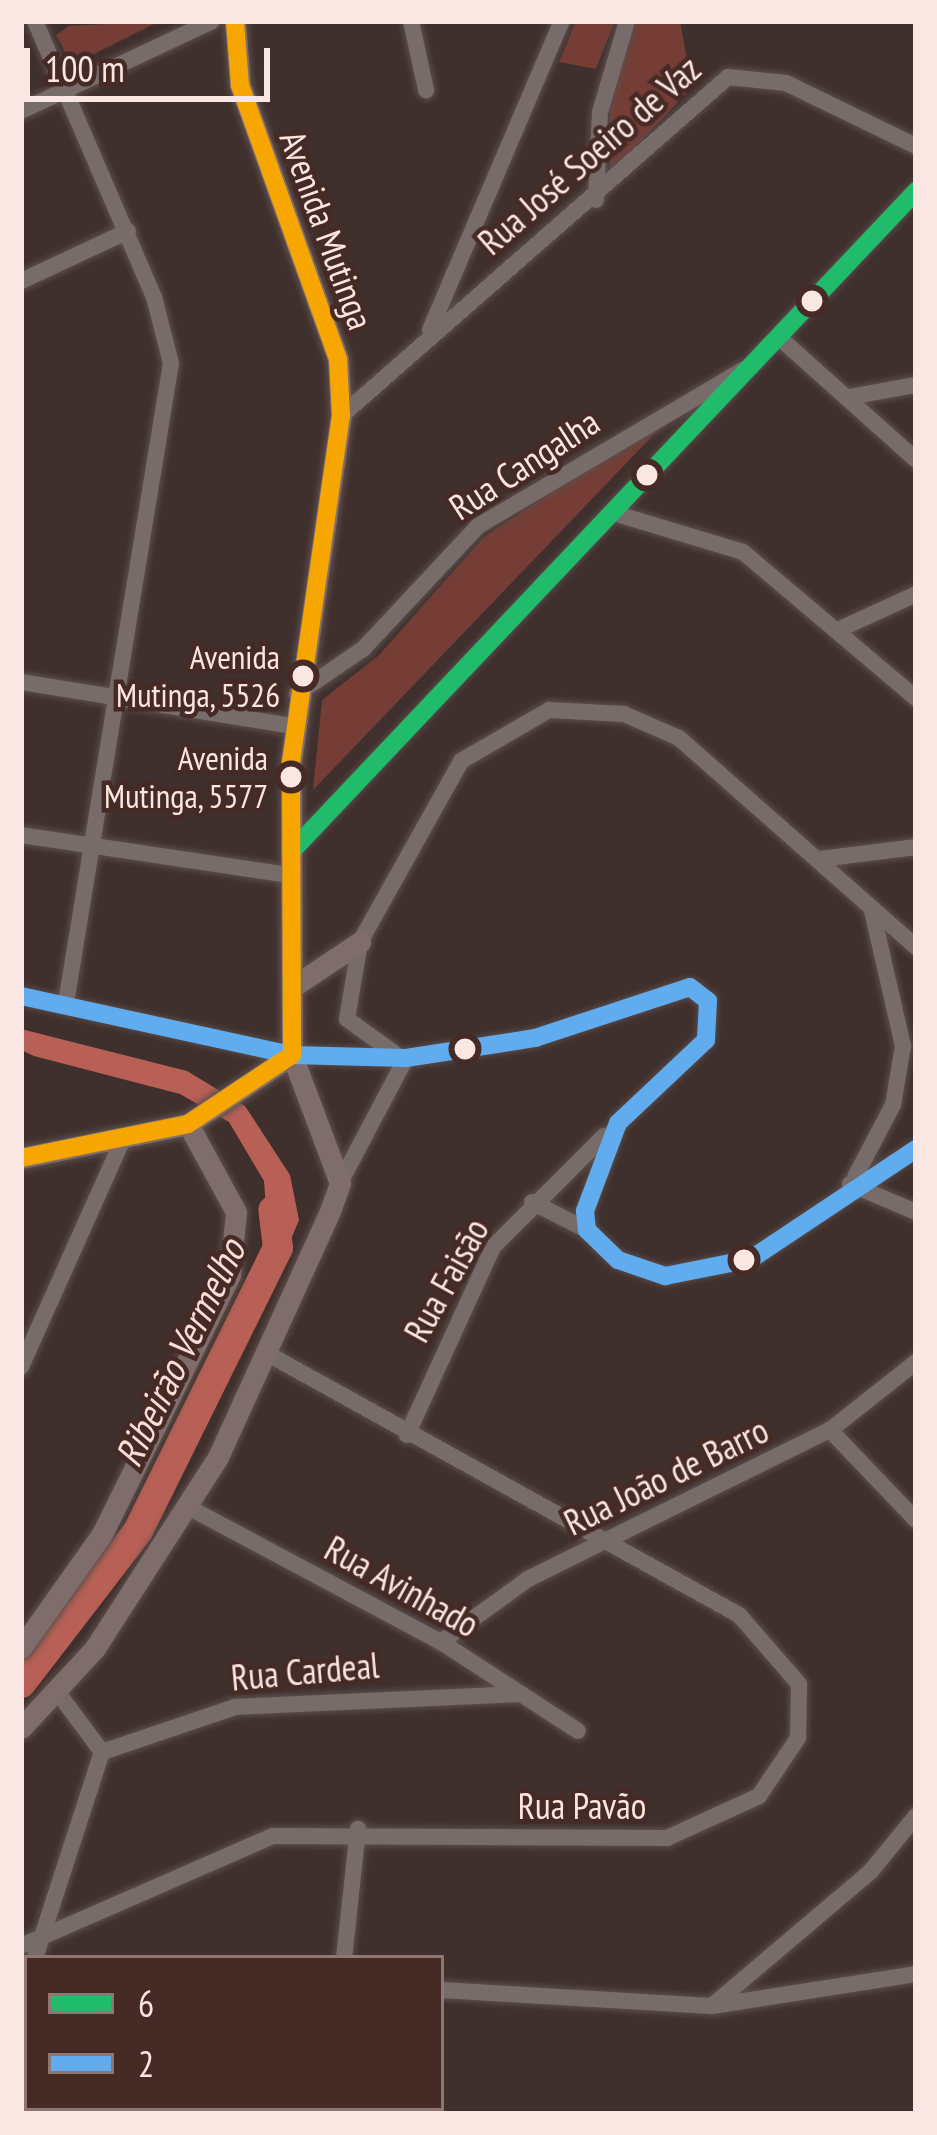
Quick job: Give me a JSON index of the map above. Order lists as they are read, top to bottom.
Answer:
{
  "streets": {
    "main road": ["Avenida Mutinga"],
    "street": [
      "Rua José Soeiro de Vaz",
      "Rua Cangalha",
      "Rua Faisão",
      "Rua João de Barro",
      "Rua Avinhado",
      "Rua Cardeal",
      "Rua Pavão"
    ]
  },
  "crossings": [
    ["Rua José Soeiro de Vaz", "Avenida Mutinga"],
    ["Avenida Mutinga", "Rua Cangalha"],
    ["Rua Faisão", "Rua Pavão"],
    ["Rua João de Barro", "Rua Avinhado"],
    ["Rua João de Barro", "Rua Pavão"],
    ["Rua Avinhado", "Rua Cardeal"]
  ],
  "water": ["Ribeirão Vermelho"],
  "places": ["Avenida Mutinga, 5526", "Avenida Mutinga, 5577"],
  "lines": ["transit line 6", "transit line 2"],
  "legend": ["6", "2"],
  "scale_bar": "100 m"
}
